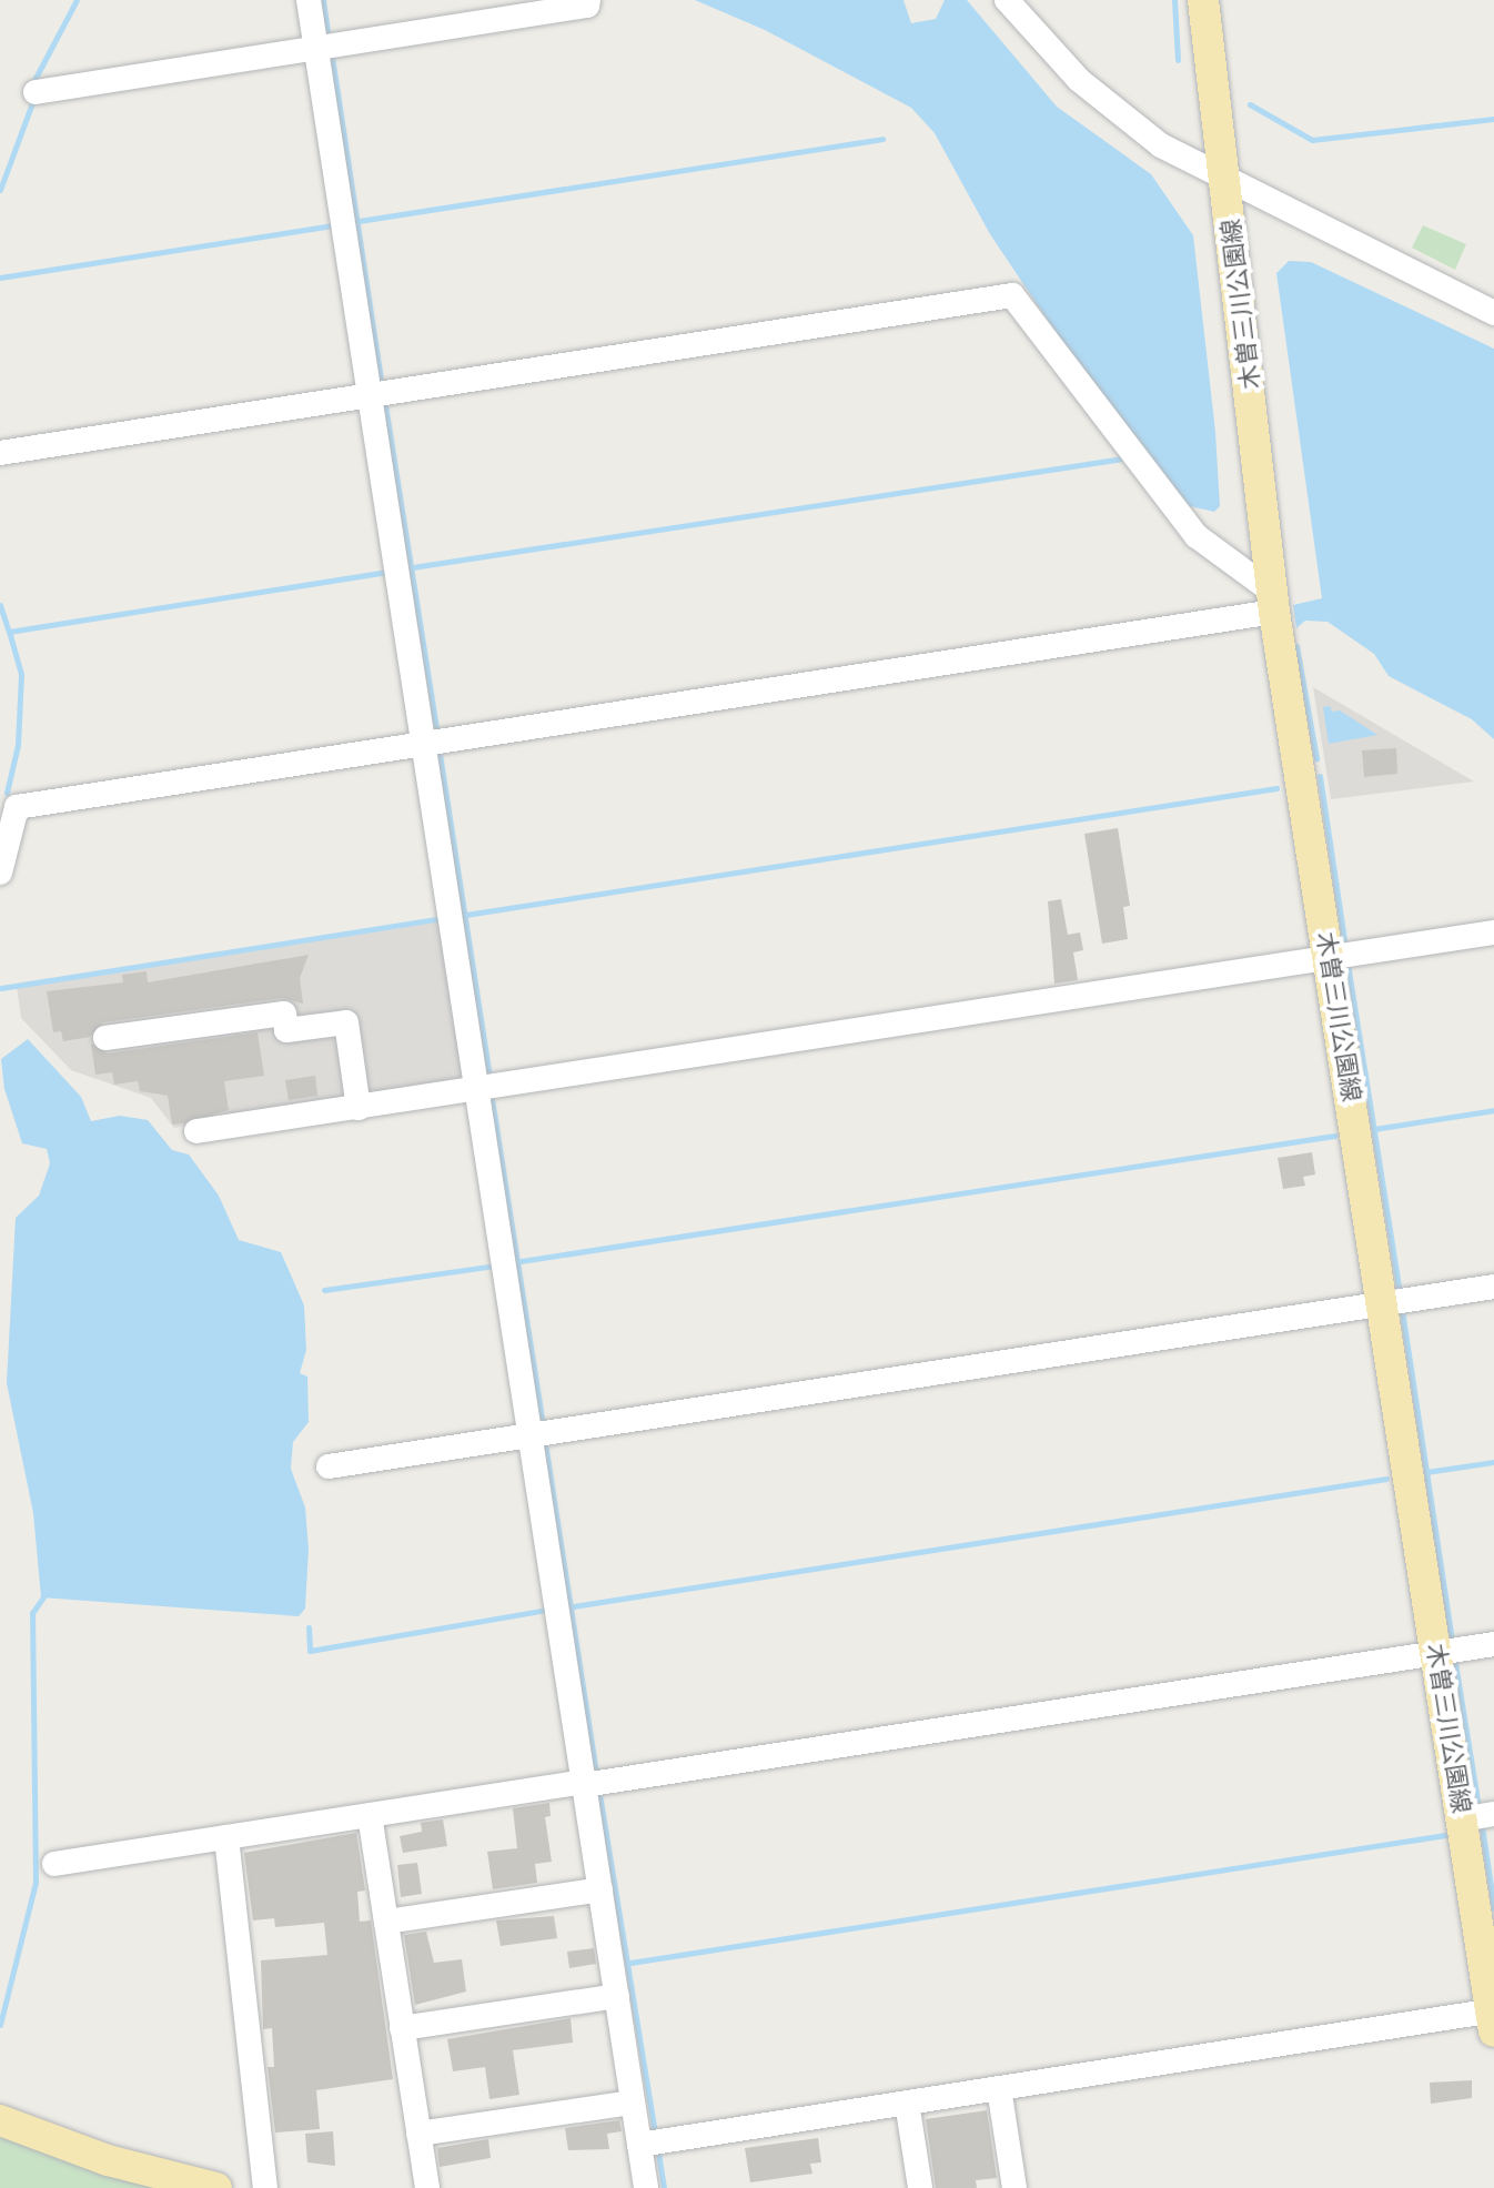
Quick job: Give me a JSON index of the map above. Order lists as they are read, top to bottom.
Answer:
{
  "streets": {
    "main road": ["木曽三川公園線"]
  }
}
